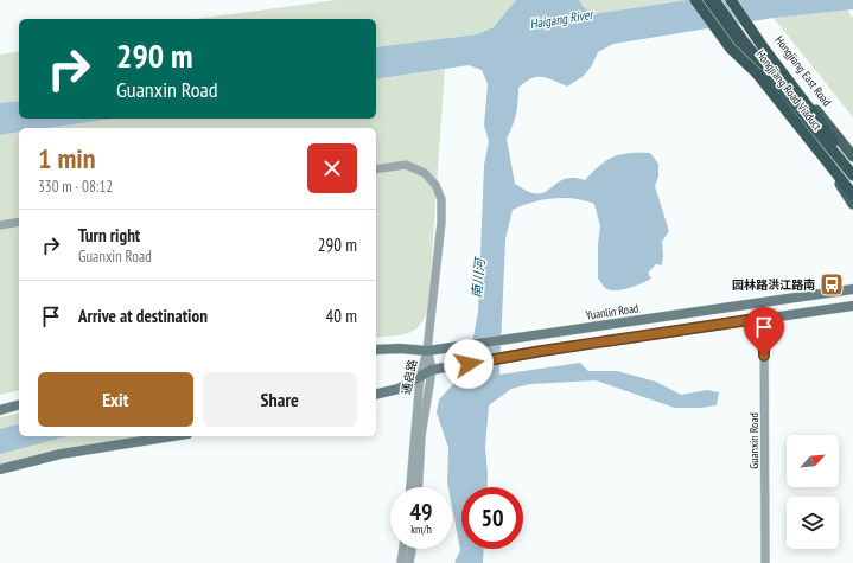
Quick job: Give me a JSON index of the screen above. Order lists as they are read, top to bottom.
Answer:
{
  "streets": {
    "highway": ["Hongjiang Road Viaduct"],
    "main road": ["Hongjiang East Road", "Yuanlin Road"],
    "street": ["通启路", "Guanxin Road"]
  },
  "crossings": [
    ["Yuanlin Road", "通启路"]
  ],
  "water": ["Haigang River", "南川河"],
  "places": {
    "bus stop": ["园林路洪江路南"]
  },
  "north": "top right",
  "page": {
    "turn": ["290 m", "Guanxin Road"],
    "heading": ["1 min", "330 m · 08:12"],
    "list": [
      {
        "name": "Turn right",
        "note": "Guanxin Road",
        "value": "290 m"
      },
      {
        "name": "Arrive at destination",
        "value": "40 m"
      }
    ],
    "buttons": ["Exit", "Share"],
    "speed": "49 km/h",
    "limit": "50"
  }
}
